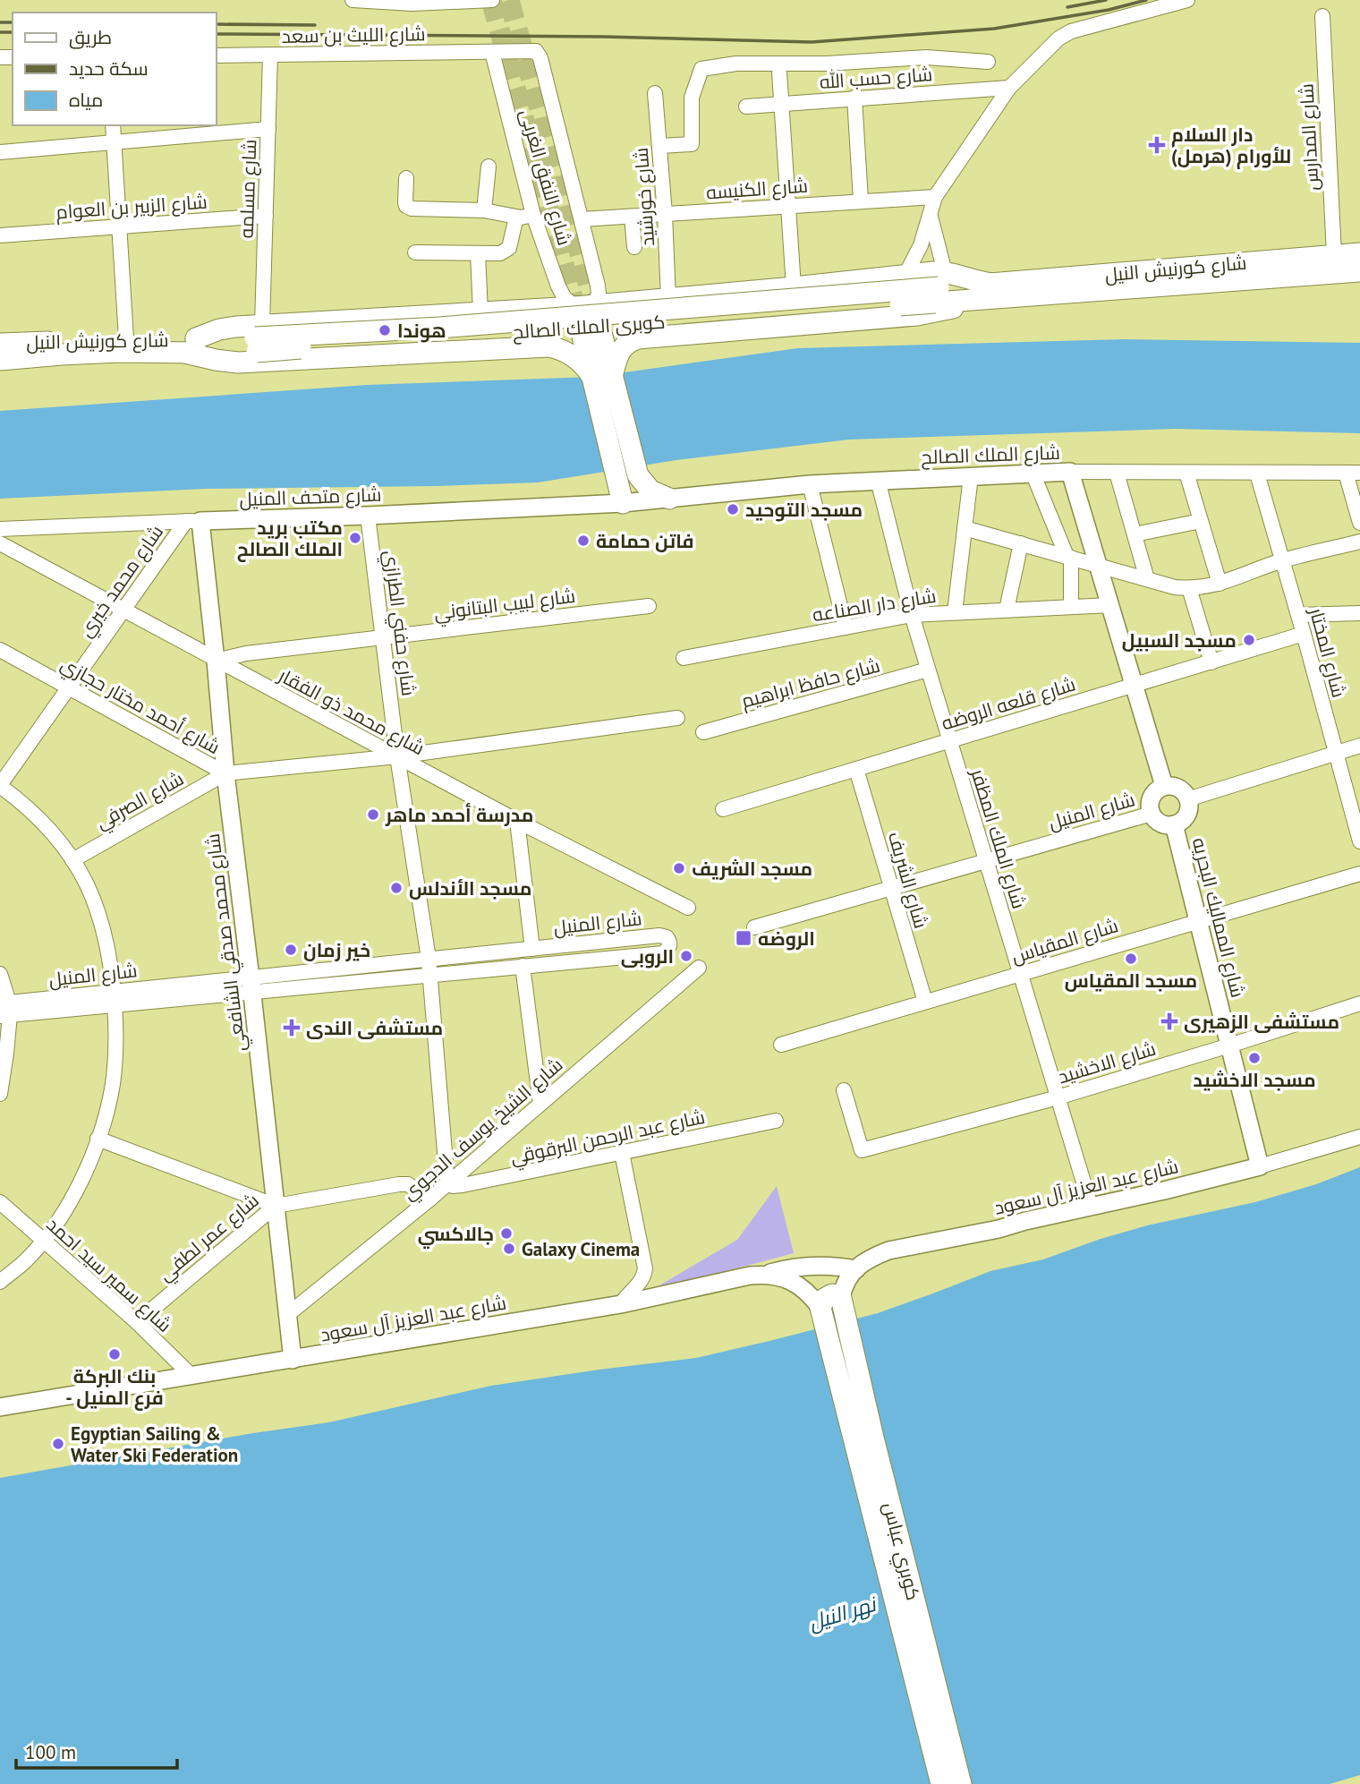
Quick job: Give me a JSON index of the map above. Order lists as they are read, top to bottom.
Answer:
{
  "streets": {
    "highway": ["شارع كورنيش النيل", "كوبرى الملك الصالح", "كوبري عباس"],
    "main road": [
      "شارع الملك الصالح",
      "شارع متحف المنيل",
      "شارع المماليك البحريه",
      "شارع محمد صدقي الشافعي",
      "شارع عبد العزيز آل سعود"
    ],
    "street": [
      "شارع الليث بن سعد",
      "شارع حسب الله",
      "شارع المدارس",
      "شارع النفق الغربى",
      "شارع مسلمه",
      "شارع الكنيسه",
      "شارع خورشيد",
      "شارع الزبير بن العوام",
      "شارع محمد خيري",
      "شارع لبيب البتانوني",
      "شارع دار الصناعه",
      "شارع حفني الطرازي",
      "شارع المختار",
      "شارع حافظ ابراهيم",
      "شارع قلعه الروضه",
      "شارع أحمد مختار حجازي",
      "شارع محمد ذو الفقار",
      "شارع الصرفي",
      "شارع المنيل",
      "شارع الملك المظفر",
      "شارع الشريف",
      "شارع المقياس",
      "شارع الاخشيد",
      "شارع الشيخ يوسف الدجوي",
      "شارع عبد الرحمن البرقوقي",
      "شارع عمر لطفي",
      "شارع سمير سيد احمد"
    ]
  },
  "crossings": [
    ["شارع الليث بن سعد", "شارع النفق الغربى"],
    ["شارع الليث بن سعد", "شارع مسلمه"],
    ["شارع المدارس", "شارع كورنيش النيل"],
    ["شارع النفق الغربى", "شارع الكنيسه"],
    ["شارع مسلمه", "شارع الزبير بن العوام"],
    ["شارع الكنيسه", "شارع خورشيد"],
    ["شارع كورنيش النيل", "كوبرى الملك الصالح"],
    ["شارع الملك الصالح", "شارع متحف المنيل"],
    ["شارع الملك الصالح", "شارع المختار"],
    ["شارع الملك الصالح", "شارع الملك المظفر"],
    ["شارع متحف المنيل", "شارع محمد خيري"],
    ["شارع متحف المنيل", "شارع حفني الطرازي"],
    ["شارع متحف المنيل", "شارع محمد صدقي الشافعي"],
    ["شارع محمد خيري", "شارع أحمد مختار حجازي"],
    ["شارع محمد خيري", "شارع محمد ذو الفقار"],
    ["شارع محمد خيري", "شارع محمد صدقي الشافعي"],
    ["شارع لبيب البتانوني", "شارع حفني الطرازي"],
    ["شارع لبيب البتانوني", "شارع محمد ذو الفقار"],
    ["شارع لبيب البتانوني", "شارع محمد صدقي الشافعي"],
    ["شارع دار الصناعه", "شارع الملك المظفر"],
    ["شارع حفني الطرازي", "شارع أحمد مختار حجازي"],
    ["شارع حفني الطرازي", "شارع محمد ذو الفقار"],
    ["شارع حفني الطرازي", "شارع المنيل"],
    ["شارع حفني الطرازي", "شارع الشيخ يوسف الدجوي"],
    ["شارع حفني الطرازي", "شارع عبد الرحمن البرقوقي"],
    ["شارع المختار", "شارع قلعه الروضه"],
    ["شارع حافظ ابراهيم", "شارع الملك المظفر"],
    ["شارع قلعه الروضه", "شارع الملك المظفر"],
    ["شارع قلعه الروضه", "شارع الشريف"],
    ["شارع أحمد مختار حجازي", "شارع محمد ذو الفقار"],
    ["شارع أحمد مختار حجازي", "شارع الصرفي"],
    ["شارع أحمد مختار حجازي", "شارع محمد صدقي الشافعي"],
    ["شارع محمد ذو الفقار", "شارع محمد صدقي الشافعي"],
    ["شارع الصرفي", "شارع محمد صدقي الشافعي"],
    ["شارع المنيل", "شارع الملك المظفر"],
    ["شارع المنيل", "شارع الشريف"],
    ["شارع المنيل", "شارع المماليك البحريه"],
    ["شارع المنيل", "شارع محمد صدقي الشافعي"],
    ["شارع الملك المظفر", "شارع المقياس"],
    ["شارع الملك المظفر", "شارع الاخشيد"],
    ["شارع الملك المظفر", "شارع عبد العزيز آل سعود"],
    ["شارع الشريف", "شارع المقياس"],
    ["شارع المماليك البحريه", "شارع المقياس"],
    ["شارع المماليك البحريه", "شارع الاخشيد"],
    ["شارع المماليك البحريه", "شارع عبد العزيز آل سعود"],
    ["شارع محمد صدقي الشافعي", "شارع الشيخ يوسف الدجوي"],
    ["شارع محمد صدقي الشافعي", "شارع عبد العزيز آل سعود"],
    ["شارع محمد صدقي الشافعي", "شارع عمر لطفي"],
    ["شارع الشيخ يوسف الدجوي", "شارع عبد الرحمن البرقوقي"],
    ["شارع عبد العزيز آل سعود", "شارع سمير سيد احمد"],
    ["شارع عبد العزيز آل سعود", "كوبري عباس"],
    ["شارع عمر لطفي", "شارع سمير سيد احمد"]
  ],
  "water": ["نهر النيل"],
  "places": {
    "health": ["دار السلام للأورام (هرمل)", "مستشفى الزهيرى", "مستشفى الندى"],
    "other": [
      "هوندا",
      "مسجد التوحيد",
      "مكتب بريد الملك الصالح",
      "فاتن حمامة",
      "مسجد السبيل",
      "مدرسة أحمد ماهر",
      "مسجد الشريف",
      "مسجد الأندلس",
      "خير زمان",
      "الروبى",
      "مسجد المقياس",
      "مسجد الاخشيد",
      "جالاكسي",
      "Galaxy Cinema",
      "بنك البركة - فرع المنيل",
      "Egyptian Sailing & Water Ski Federation"
    ],
    "transit": ["الروضه"]
  },
  "legend": ["طريق", "سكة حديد", "مياه"],
  "scale_bar": "100 m"
}
